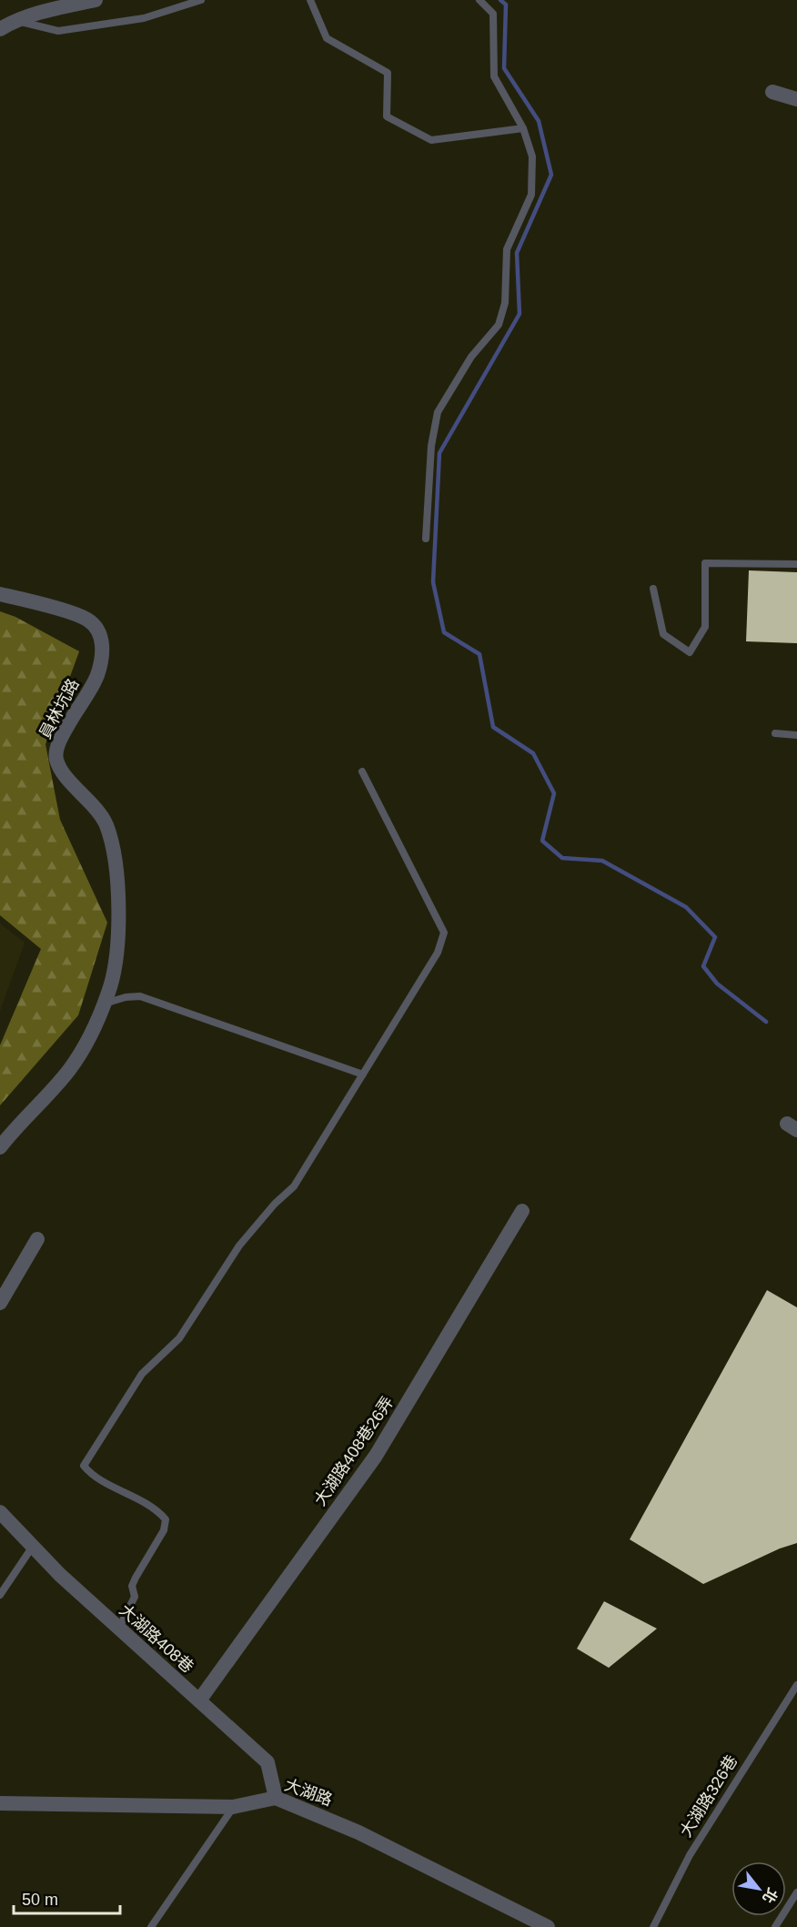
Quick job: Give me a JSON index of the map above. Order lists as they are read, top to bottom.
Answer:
{
  "streets": {
    "street": [
      "員林坑路",
      "大湖路408巷26弄",
      "大湖路408巷",
      "大湖路"
    ],
    "lane": ["大湖路326巷"]
  },
  "crossings": [
    ["大湖路408巷26弄", "大湖路408巷"],
    ["大湖路408巷", "大湖路"]
  ],
  "scale_bar": "50 m",
  "north": "bottom right"
}
